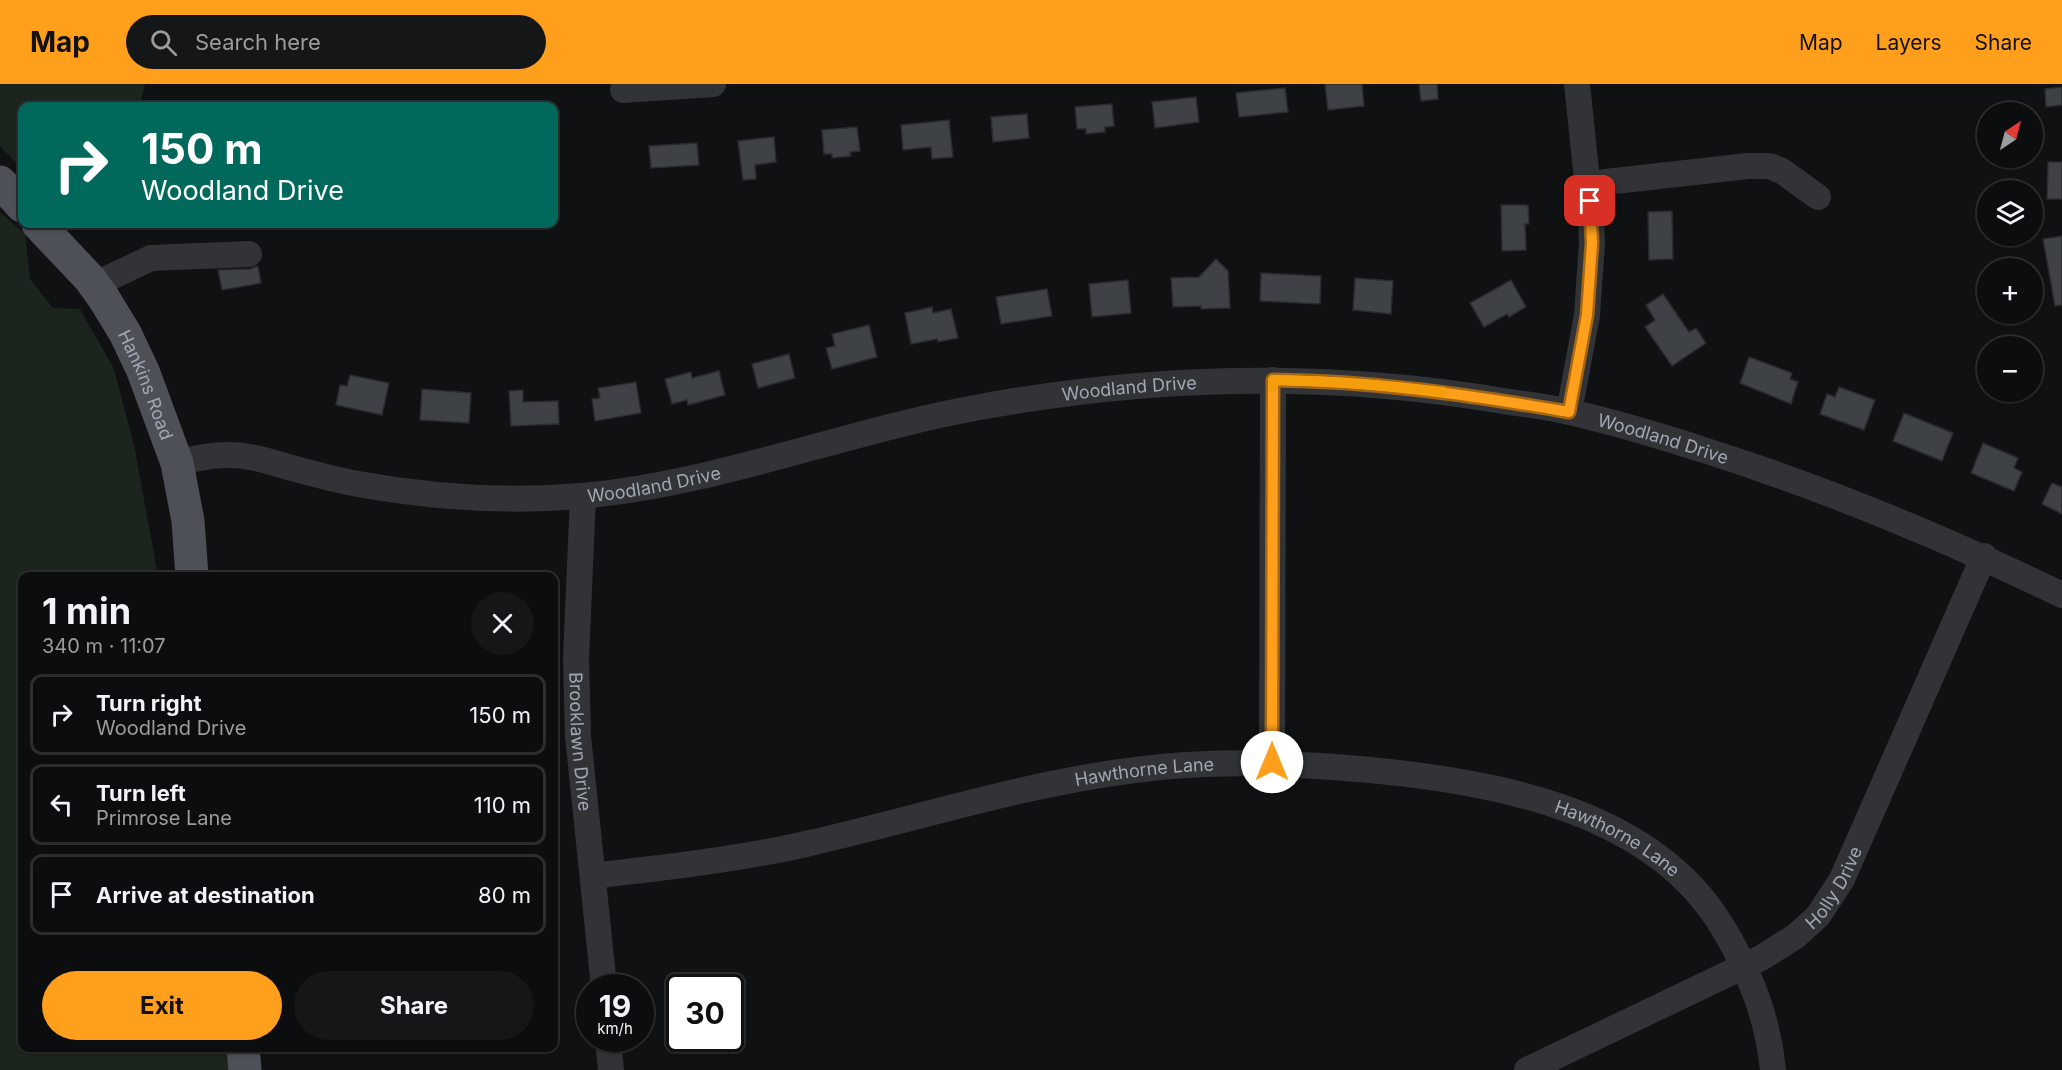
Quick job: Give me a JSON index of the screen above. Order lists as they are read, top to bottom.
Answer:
{
  "streets": {
    "main road": ["Hankins Road"],
    "street": [
      "Woodland Drive",
      "Brooklawn Drive",
      "Hawthorne Lane",
      "Holly Drive"
    ]
  },
  "crossings": [
    ["Hankins Road", "Woodland Drive"],
    ["Woodland Drive", "Brooklawn Drive"],
    ["Woodland Drive", "Holly Drive"],
    ["Brooklawn Drive", "Hawthorne Lane"],
    ["Hawthorne Lane", "Holly Drive"]
  ],
  "north": "top right",
  "page": {
    "header": "Map",
    "search": "Search here",
    "nav": ["Map", "Layers", "Share"],
    "map_buttons": ["+", "−"],
    "turn": ["150 m", "Woodland Drive"],
    "heading": ["1 min", "340 m · 11:07"],
    "list": [
      {
        "name": "Turn right",
        "note": "Woodland Drive",
        "value": "150 m"
      },
      {
        "name": "Turn left",
        "note": "Primrose Lane",
        "value": "110 m"
      },
      {
        "name": "Arrive at destination",
        "value": "80 m"
      }
    ],
    "buttons": ["Exit", "Share"],
    "speed": "19 km/h",
    "limit": "30"
  }
}
